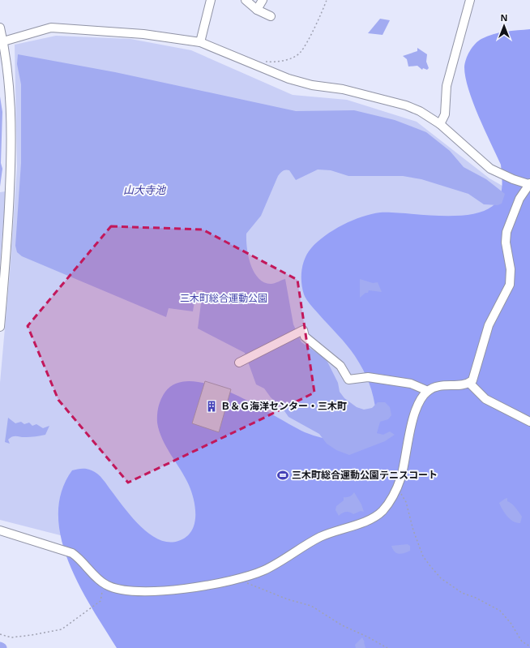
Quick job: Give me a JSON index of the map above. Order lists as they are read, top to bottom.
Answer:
{
  "water": ["山大寺池"],
  "parks": ["三木町総合運動公園"],
  "places": {
    "building": ["Ｂ＆Ｇ海洋センター・三木町"],
    "sports": ["三木町総合運動公園テニスコート"]
  },
  "north": "top"
}
